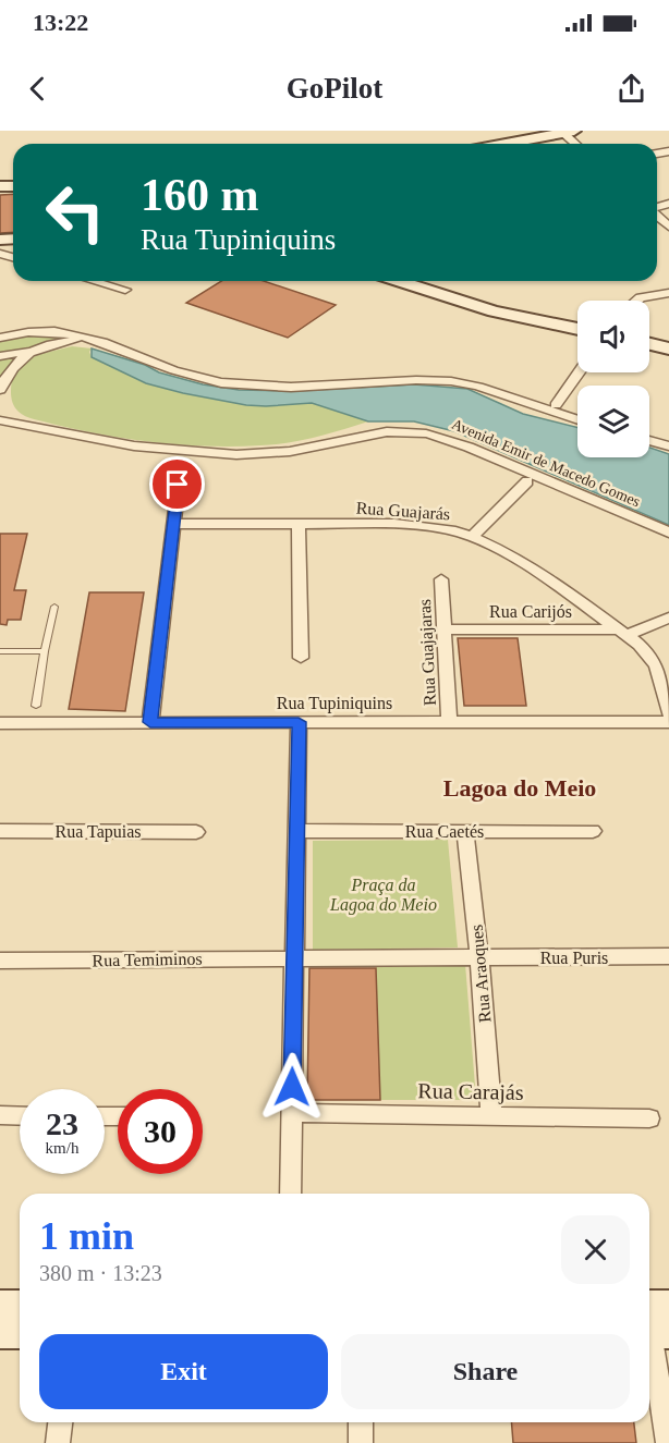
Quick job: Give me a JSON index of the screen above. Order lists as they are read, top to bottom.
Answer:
{
  "streets": {
    "street": [
      "Avenida Emir de Macedo Gomes",
      "Rua Guajarás",
      "Rua Carijós",
      "Rua Guajajaras",
      "Rua Tupiniquins",
      "Rua Tapuias",
      "Rua Caetés",
      "Rua Puris",
      "Rua Temiminos",
      "Rua Araoques",
      "Rua Carajás"
    ]
  },
  "crossings": [
    ["Rua Guajarás", "Rua Carijós"],
    ["Rua Carijós", "Rua Guajajaras"],
    ["Rua Guajajaras", "Rua Tupiniquins"],
    ["Rua Caetés", "Rua Araoques"],
    ["Rua Puris", "Rua Temiminos"],
    ["Rua Puris", "Rua Araoques"],
    ["Rua Araoques", "Rua Carajás"]
  ],
  "districts": ["Lagoa do Meio"],
  "parks": ["Praça da Lagoa do Meio"],
  "page": {
    "status": "13:22",
    "header": "GoPilot",
    "turn": ["160 m", "Rua Tupiniquins"],
    "speed": "23 km/h",
    "limit": "30",
    "heading": ["1 min", "380 m · 13:23"],
    "buttons": ["Exit", "Share"]
  }
}
